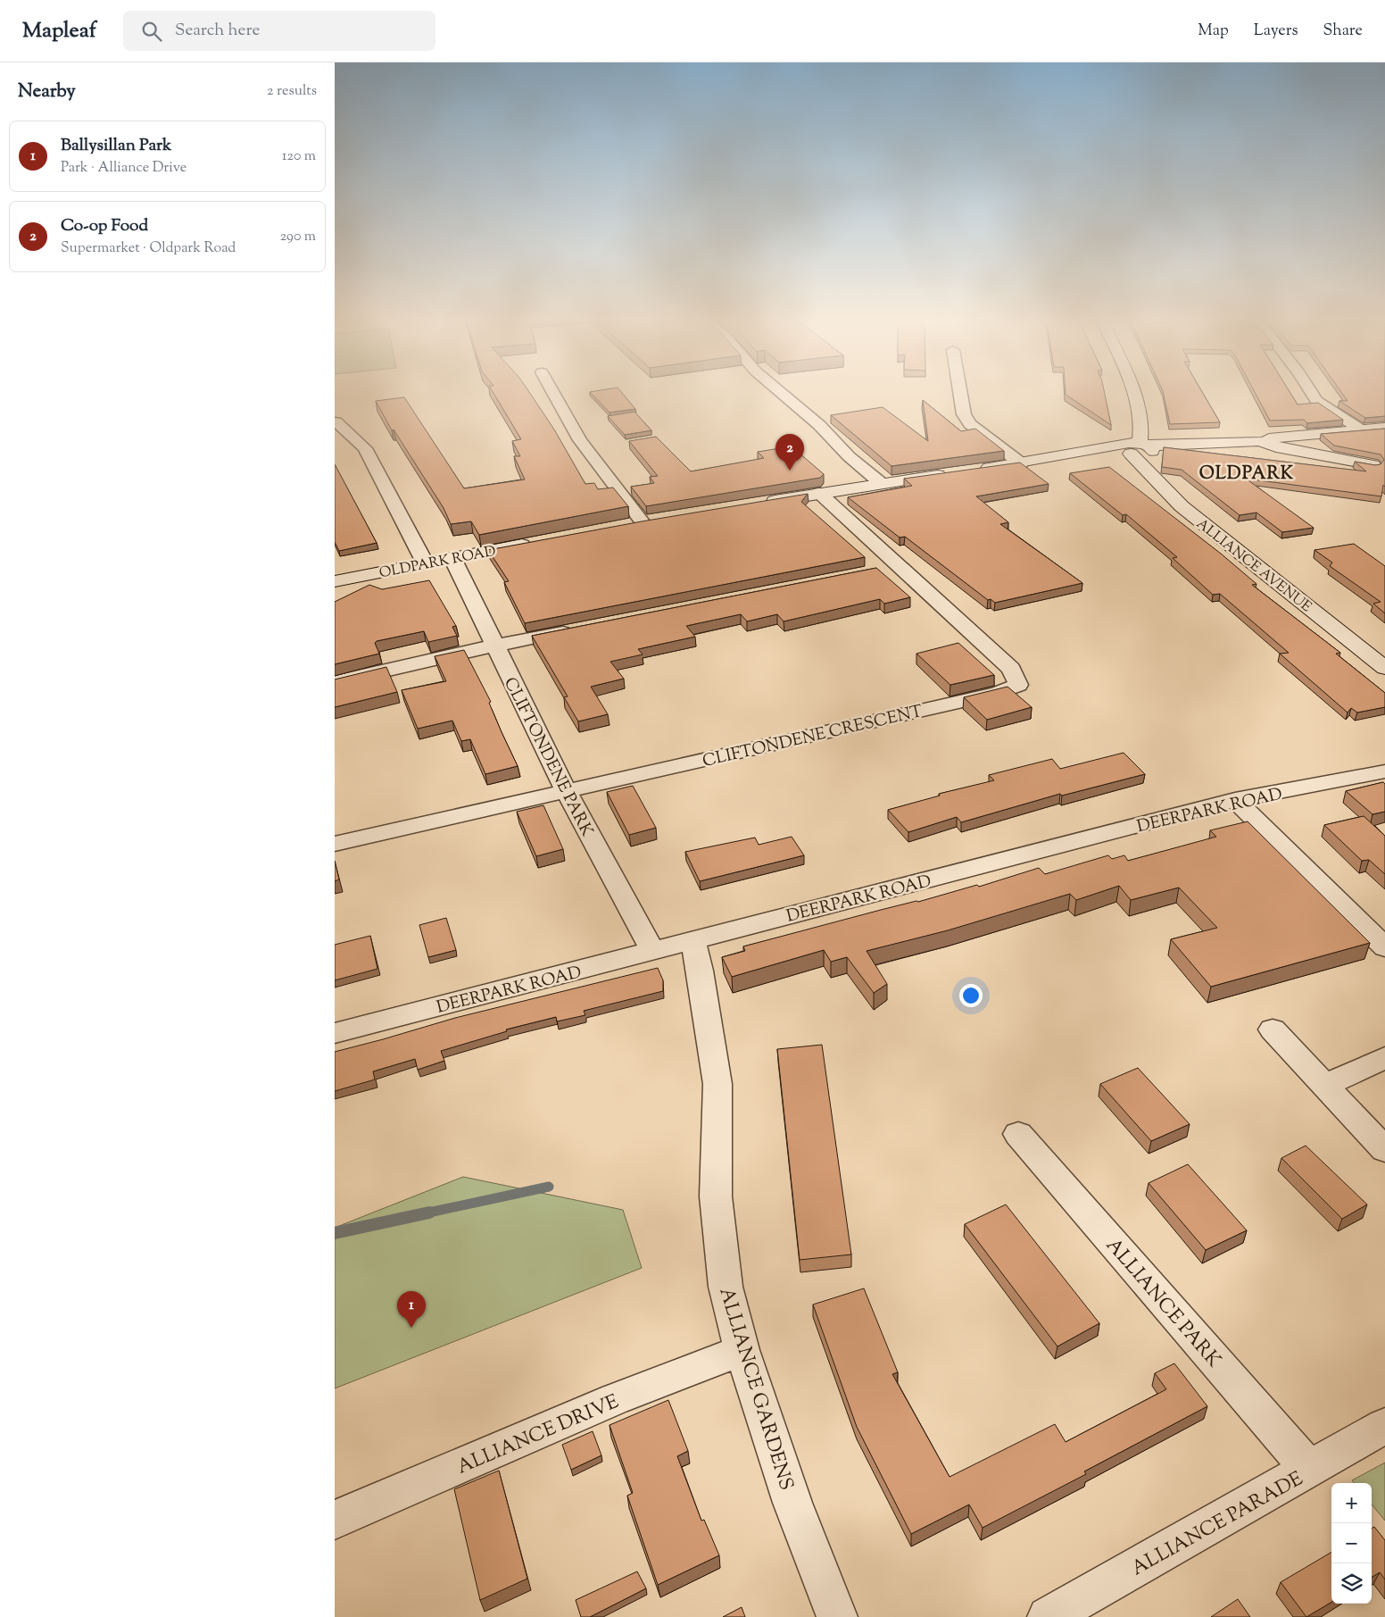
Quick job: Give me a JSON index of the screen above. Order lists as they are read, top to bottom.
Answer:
{
  "streets": {
    "street": [
      "OLDPARK ROAD",
      "ALLIANCE AVENUE",
      "CLIFTONDENE CRESCENT",
      "CLIFTONDENE PARK",
      "DEERPARK ROAD",
      "ALLIANCE PARK",
      "ALLIANCE GARDENS",
      "ALLIANCE DRIVE",
      "ALLIANCE PARADE"
    ]
  },
  "crossings": [
    ["OLDPARK ROAD", "CLIFTONDENE PARK"],
    ["CLIFTONDENE CRESCENT", "CLIFTONDENE PARK"],
    ["CLIFTONDENE PARK", "DEERPARK ROAD"],
    ["DEERPARK ROAD", "ALLIANCE GARDENS"],
    ["ALLIANCE PARK", "ALLIANCE PARADE"],
    ["ALLIANCE GARDENS", "ALLIANCE DRIVE"]
  ],
  "districts": ["OLDPARK"],
  "page": {
    "header": "Mapleaf",
    "search": "Search here",
    "nav": ["Map", "Layers", "Share"],
    "heading": ["Nearby", "2 results"],
    "list": [
      {
        "mark": "1",
        "name": "Ballysillan Park",
        "note": "Park · Alliance Drive",
        "value": "120 m"
      },
      {
        "mark": "2",
        "name": "Co-op Food",
        "note": "Supermarket · Oldpark Road",
        "value": "290 m"
      }
    ],
    "pins": ["2", "1"],
    "map_buttons": ["+", "−"]
  }
}
